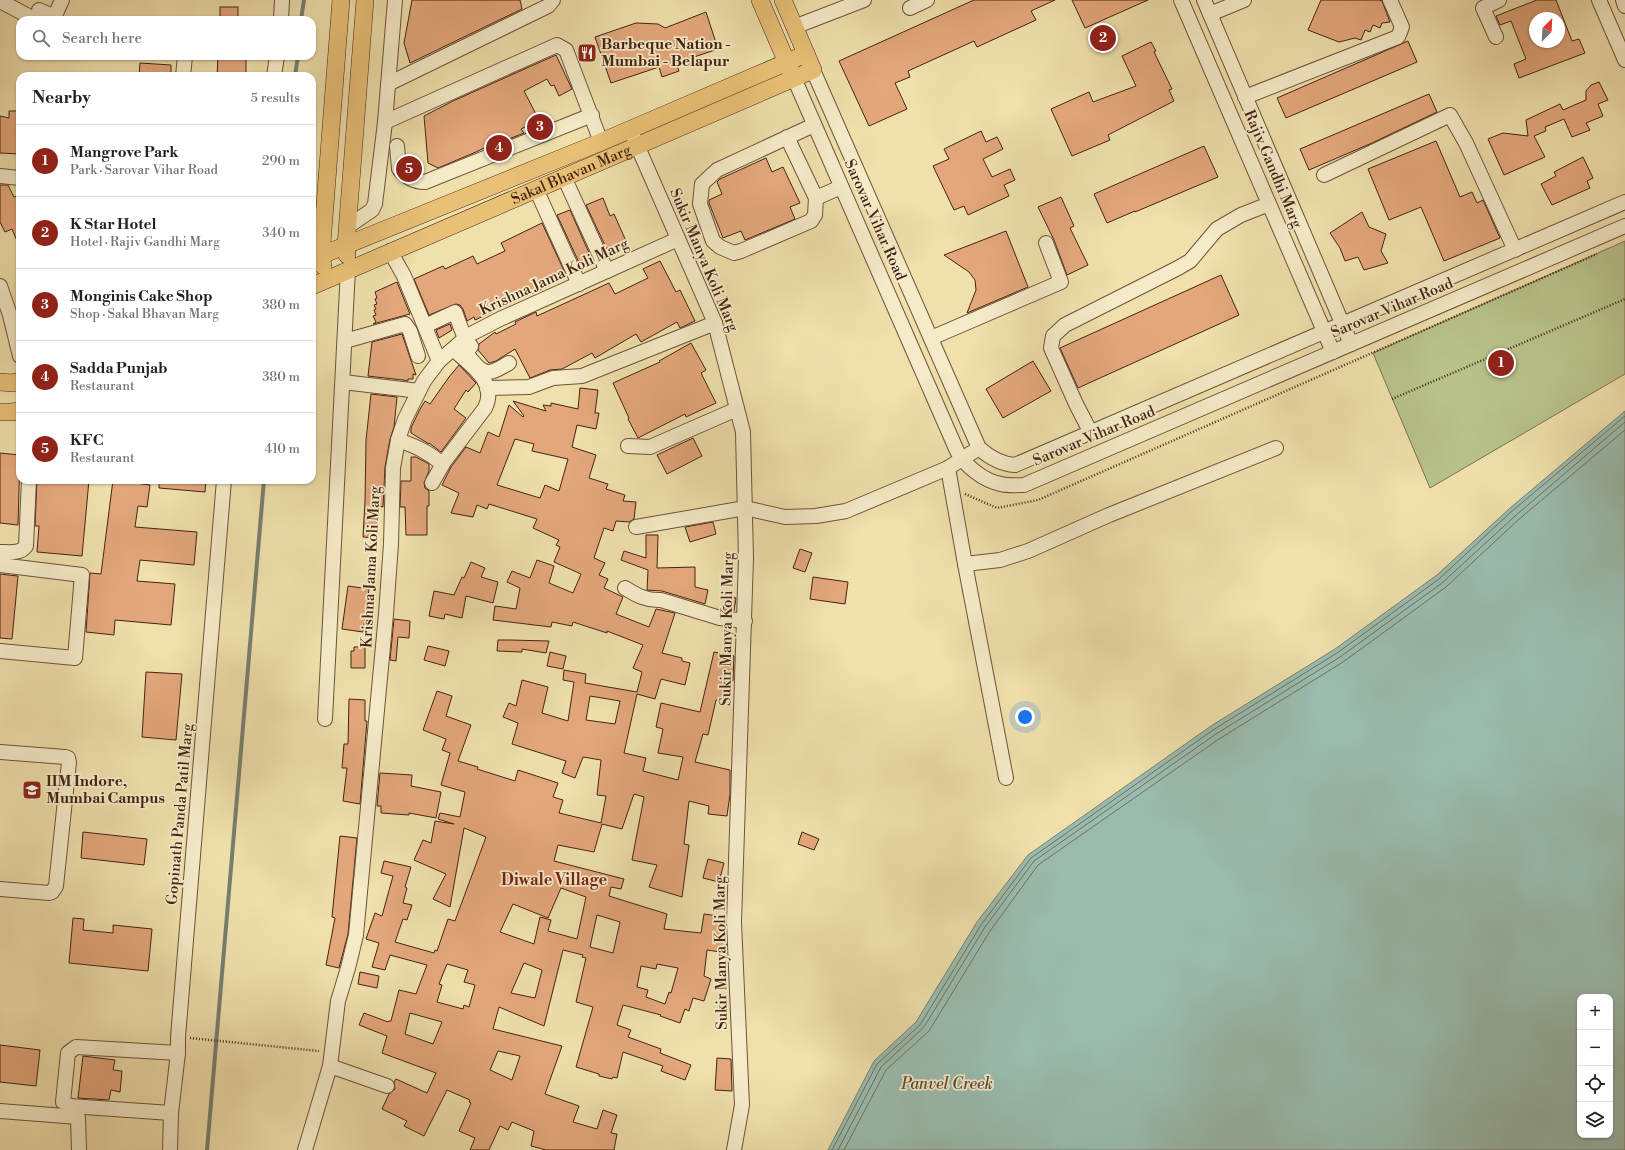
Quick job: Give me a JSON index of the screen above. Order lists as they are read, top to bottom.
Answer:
{
  "streets": {
    "main road": ["Sakal Bhavan Marg"],
    "street": [
      "Rajiv Gandhi Marg",
      "Sarovar Vihar Road",
      "Sukir Manya Koli Marg",
      "Krishna Jama Koli Marg",
      "Gopinath Panda Patil Marg"
    ]
  },
  "crossings": [
    ["Rajiv Gandhi Marg", "Sarovar Vihar Road"],
    ["Sakal Bhavan Marg", "Sarovar Vihar Road"],
    ["Sakal Bhavan Marg", "Sukir Manya Koli Marg"],
    ["Sukir Manya Koli Marg", "Krishna Jama Koli Marg"]
  ],
  "districts": ["Diwale Village"],
  "water": ["Panvel Creek"],
  "places": {
    "restaurant": ["Barbeque Nation - Mumbai - Belapur"],
    "school or university": ["IIM Indore, Mumbai Campus"]
  },
  "north": "top right",
  "page": {
    "search": "Search here",
    "pins": [
      "2",
      "3",
      "4",
      "5",
      "1"
    ],
    "heading": ["Nearby", "5 results"],
    "list": [
      {
        "mark": "1",
        "name": "Mangrove Park",
        "note": "Park · Sarovar Vihar Road",
        "value": "290 m"
      },
      {
        "mark": "2",
        "name": "K Star Hotel",
        "note": "Hotel · Rajiv Gandhi Marg",
        "value": "340 m"
      },
      {
        "mark": "3",
        "name": "Monginis Cake Shop",
        "note": "Shop · Sakal Bhavan Marg",
        "value": "380 m"
      },
      {
        "mark": "4",
        "name": "Sadda Punjab",
        "note": "Restaurant",
        "value": "380 m"
      },
      {
        "mark": "5",
        "name": "KFC",
        "note": "Restaurant",
        "value": "410 m"
      }
    ],
    "map_buttons": ["+", "−"]
  }
}
